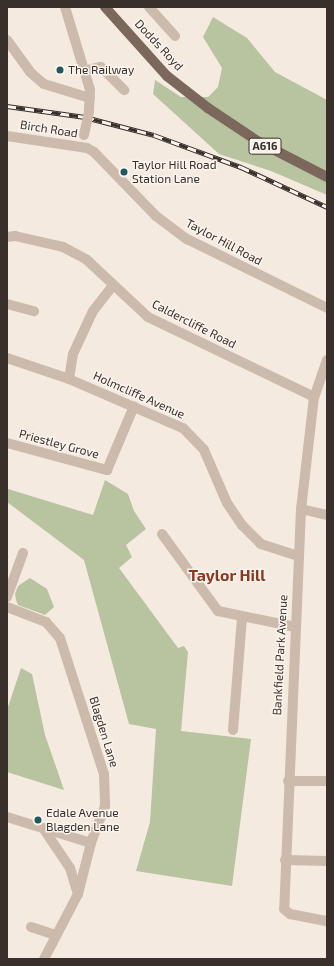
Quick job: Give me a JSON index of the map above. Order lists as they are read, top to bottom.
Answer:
{
  "streets": {
    "main road": ["Dodds Royd", "A616"],
    "street": [
      "Birch Road",
      "Taylor Hill Road",
      "Caldercliffe Road",
      "Holmcliffe Avenue",
      "Priestley Grove",
      "Bankfield Park Avenue",
      "Blagden Lane"
    ]
  },
  "crossings": [
    ["Birch Road", "Taylor Hill Road"],
    ["Caldercliffe Road", "Bankfield Park Avenue"],
    ["Holmcliffe Avenue", "Priestley Grove"],
    ["Holmcliffe Avenue", "Bankfield Park Avenue"]
  ],
  "districts": ["Taylor Hill"],
  "places": ["The Railway", "Taylor Hill Road Station Lane", "Edale Avenue Blagden Lane"]
}
